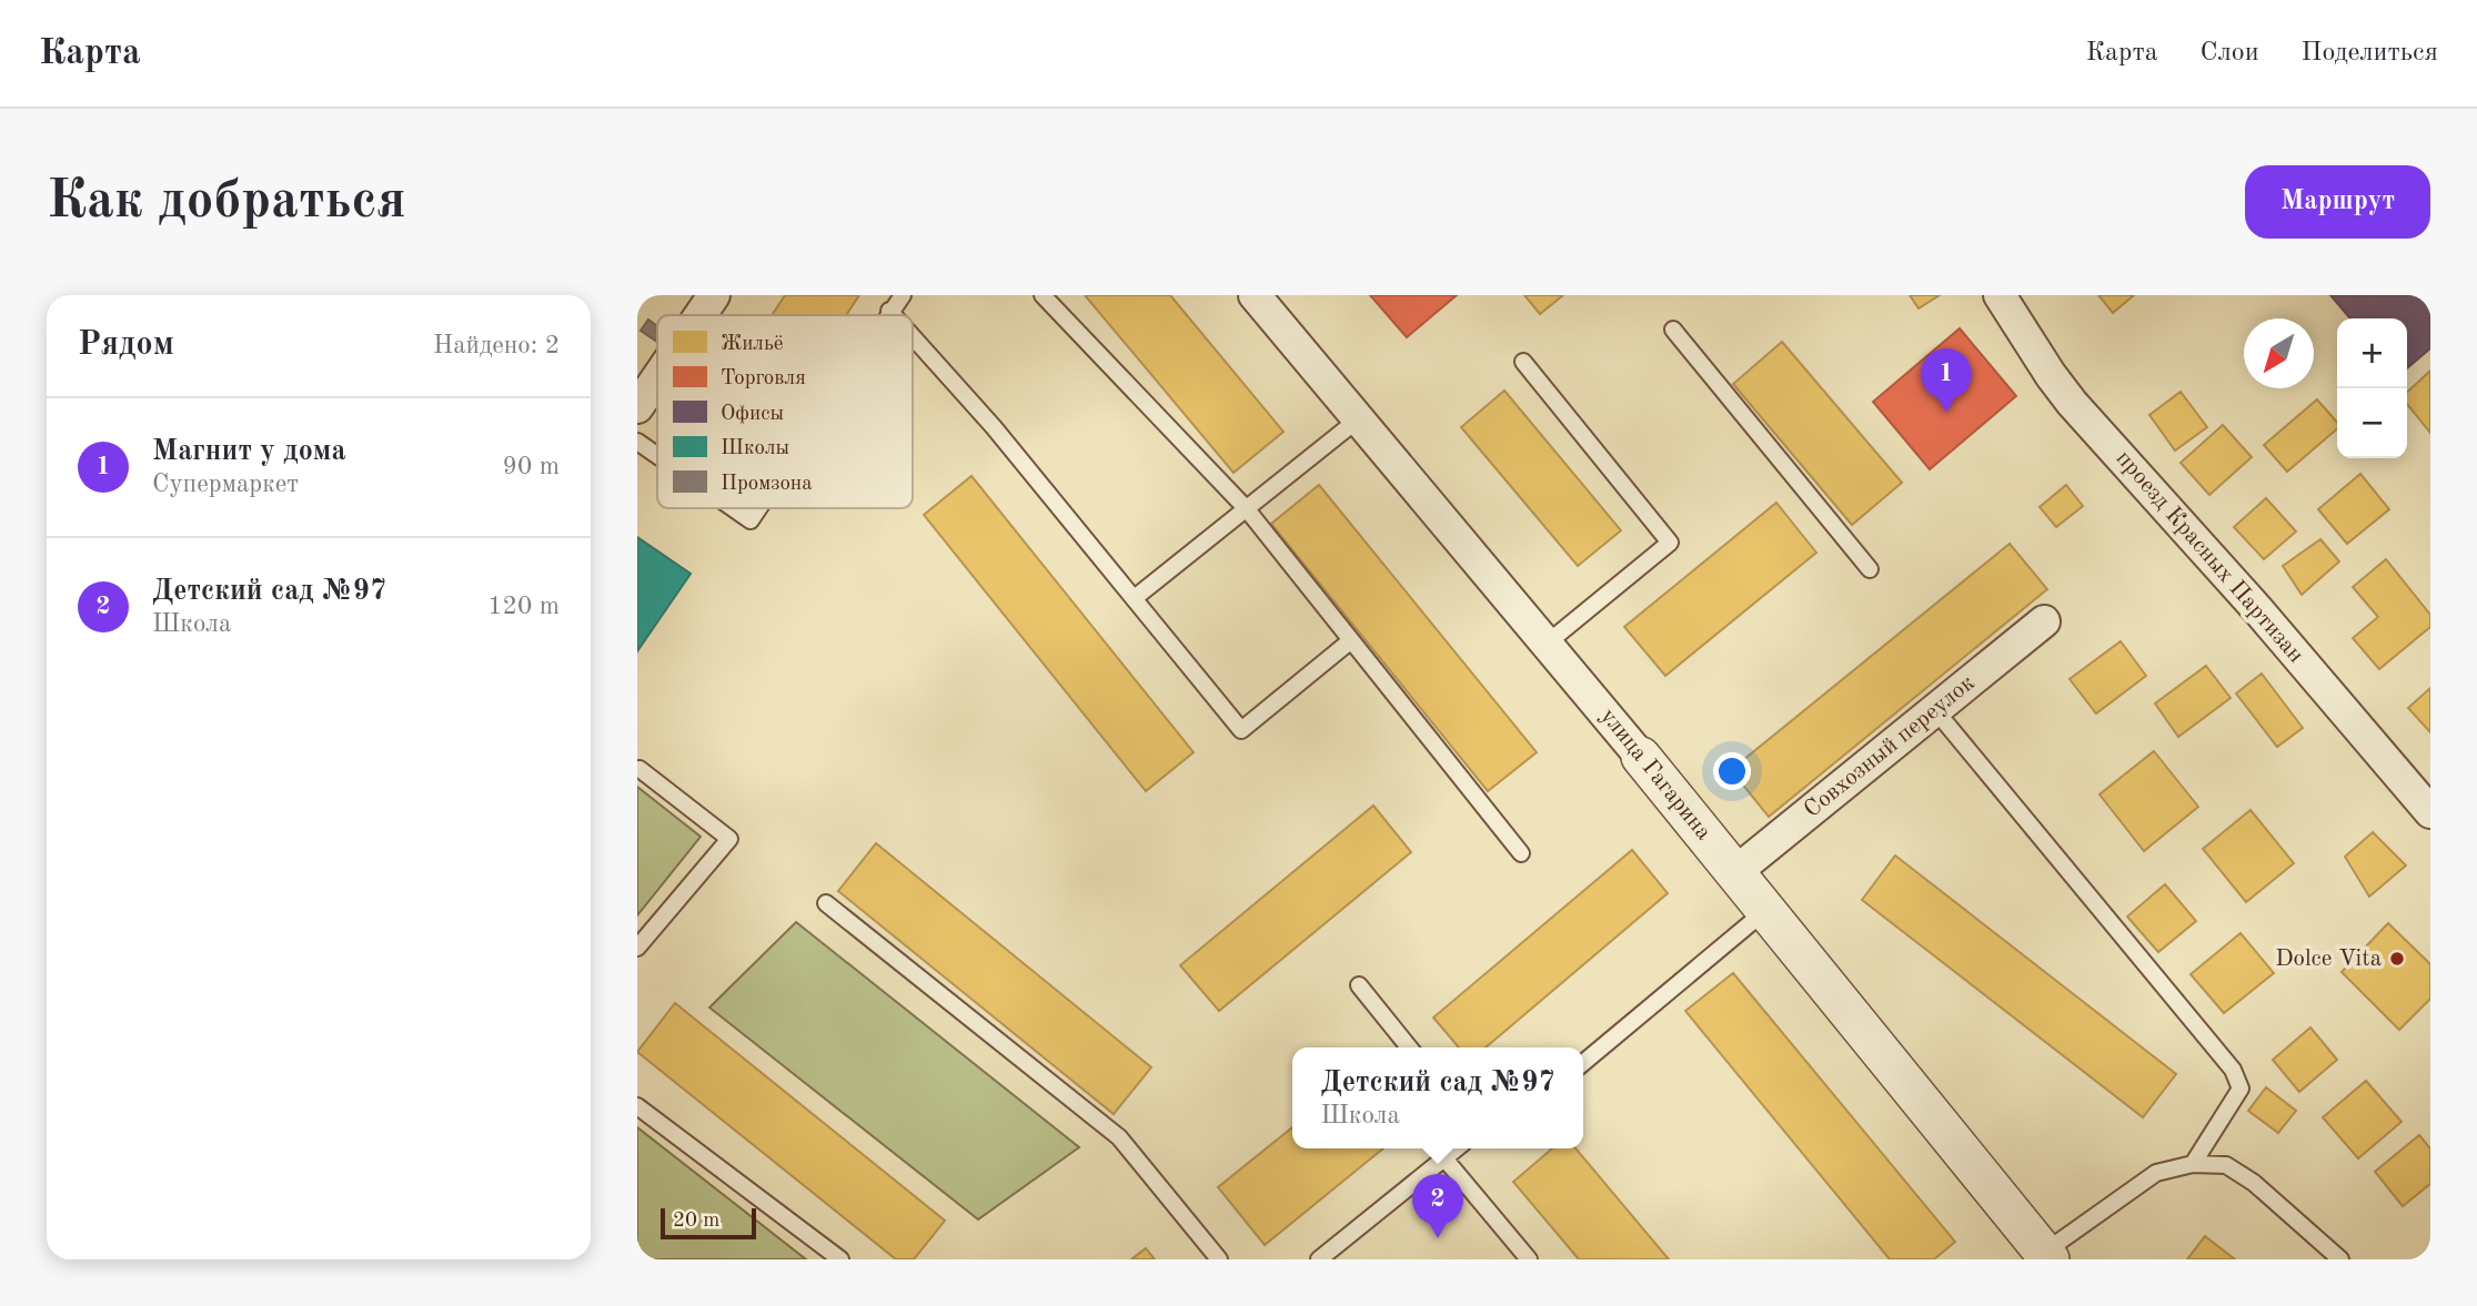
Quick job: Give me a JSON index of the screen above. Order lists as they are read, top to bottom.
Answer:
{
  "streets": {
    "street": ["проезд Красных Партизан", "Совхозный переулок", "улица Гагарина"]
  },
  "crossings": [
    ["Совхозный переулок", "улица Гагарина"]
  ],
  "places": ["Dolce Vita"],
  "legend": [
    "Жильё",
    "Торговля",
    "Офисы",
    "Школы",
    "Промзона"
  ],
  "scale_bar": "20 m",
  "north": "bottom left",
  "page": {
    "header": "Карта",
    "nav": ["Карта", "Слои", "Поделиться"],
    "buttons": "Маршрут",
    "title": "Как добраться",
    "heading": ["Рядом", "Найдено: 2"],
    "map_buttons": ["+", "−"],
    "pins": ["1", "2"],
    "list": [
      {
        "mark": "1",
        "name": "Магнит у дома",
        "note": "Супермаркет",
        "value": "90 m"
      },
      {
        "mark": "2",
        "name": "Детский сад №97",
        "note": "Школа",
        "value": "120 m"
      }
    ],
    "popup": ["Детский сад №97", "Школа"],
    "scale": "20 m"
  }
}
